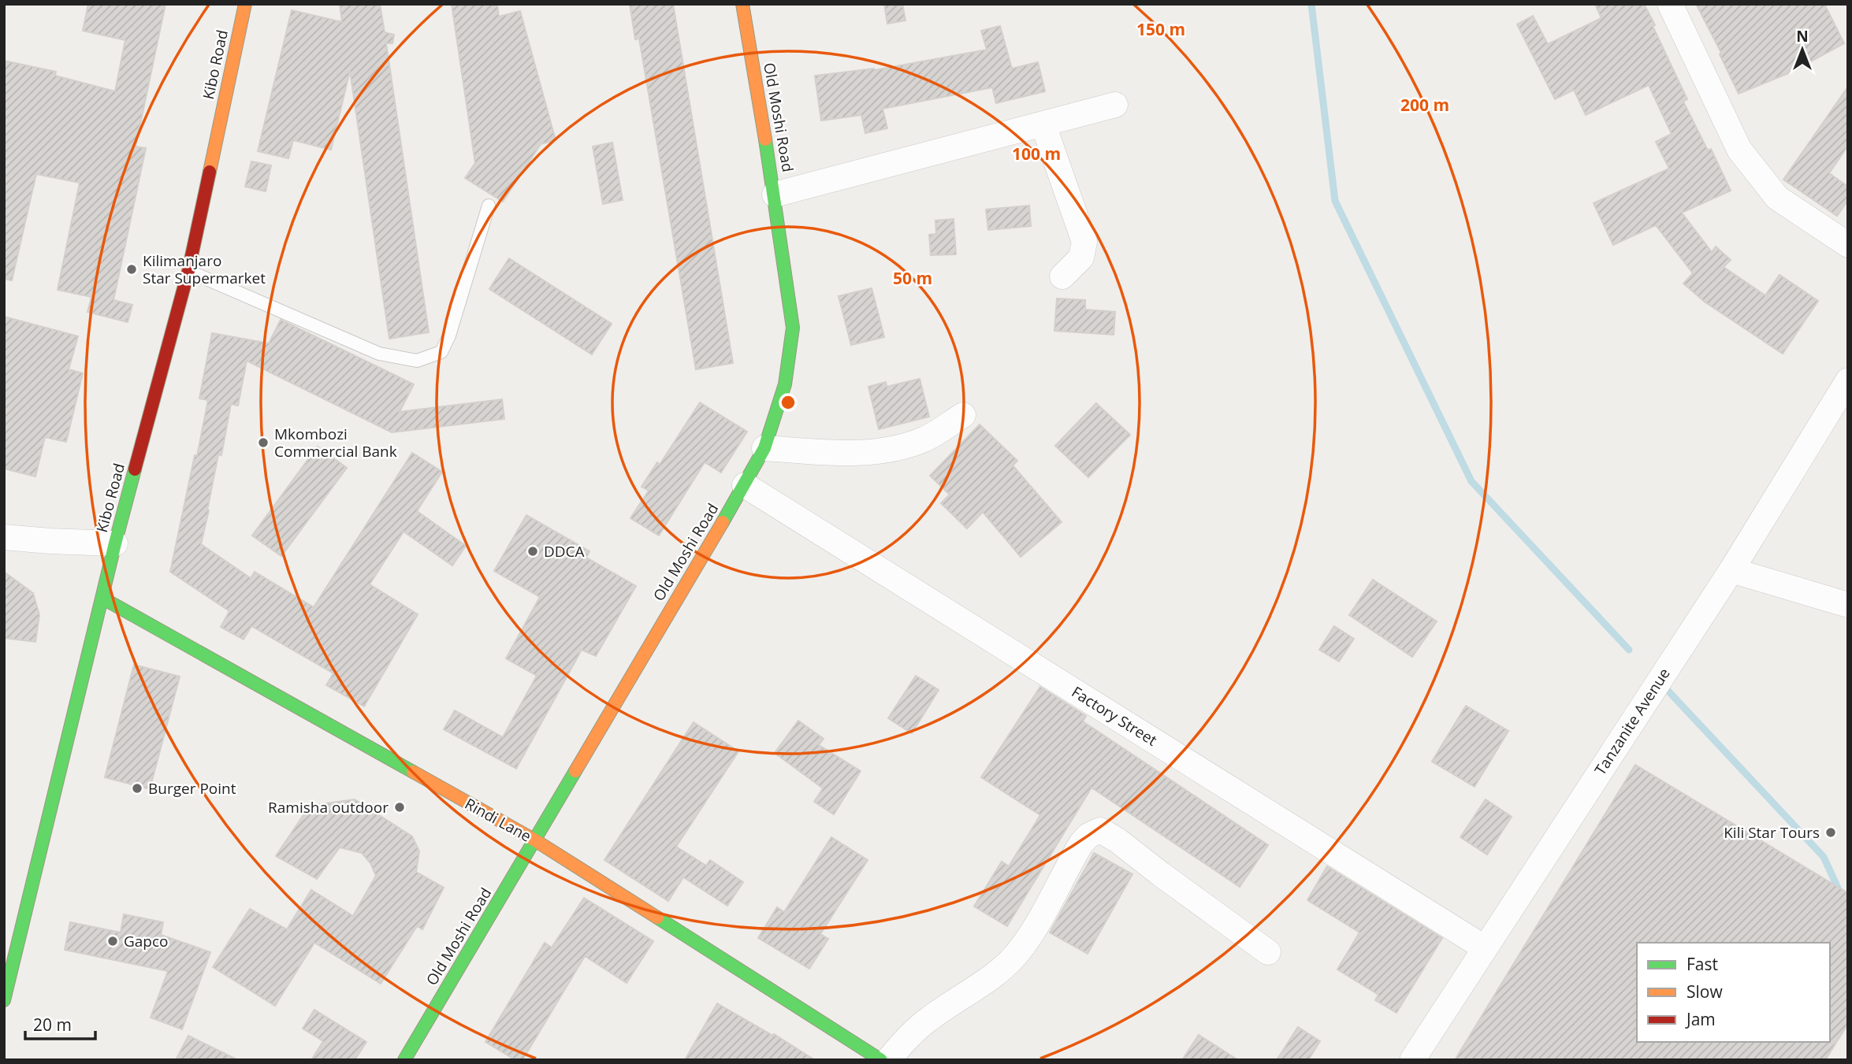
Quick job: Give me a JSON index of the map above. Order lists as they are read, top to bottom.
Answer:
{
  "streets": {
    "street": [
      "Kibo Road",
      "Old Moshi Road",
      "Factory Street",
      "Tanzanite Avenue",
      "Rindi Lane"
    ]
  },
  "crossings": [
    ["Kibo Road", "Rindi Lane"],
    ["Old Moshi Road", "Factory Street"],
    ["Old Moshi Road", "Rindi Lane"],
    ["Factory Street", "Tanzanite Avenue"]
  ],
  "places": [
    "Kilimanjaro Star Supermarket",
    "Mkombozi Commercial Bank",
    "DDCA",
    "Burger Point",
    "Ramisha outdoor",
    "Kili Star Tours",
    "Gapco"
  ],
  "legend": ["Fast", "Slow", "Jam"],
  "scale_bar": "20 m",
  "north": "top",
  "rings": [
    "150 m",
    "200 m",
    "100 m",
    "50 m"
  ]
}
